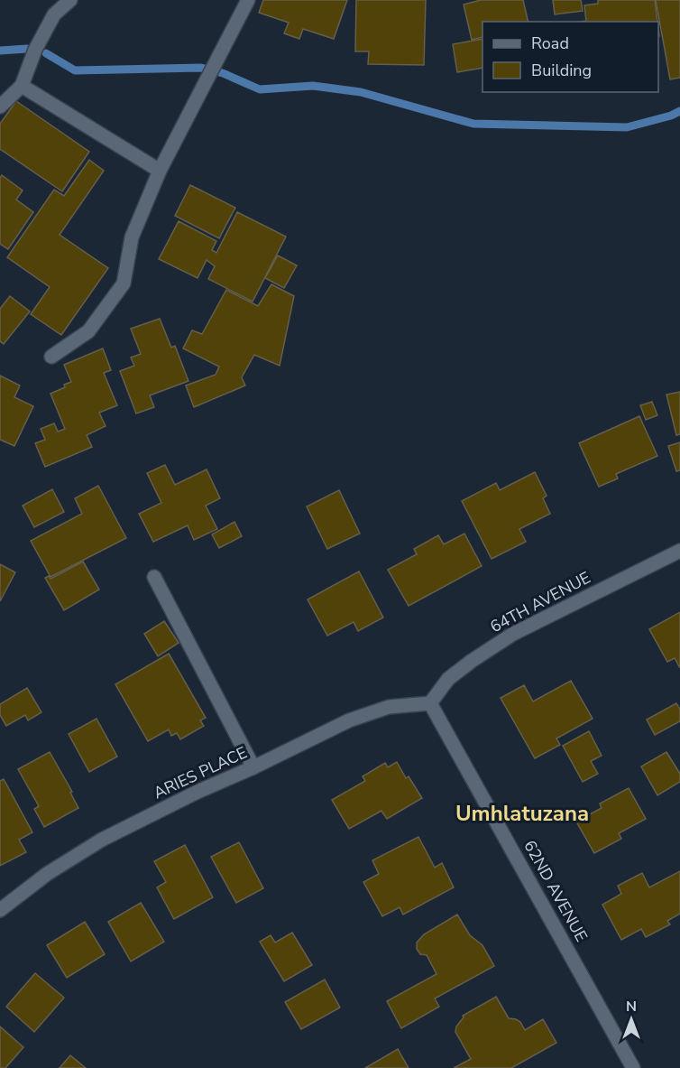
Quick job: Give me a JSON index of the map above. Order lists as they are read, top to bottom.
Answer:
{
  "streets": {
    "street": ["64TH AVENUE", "ARIES PLACE", "62ND AVENUE"]
  },
  "crossings": [
    ["64TH AVENUE", "ARIES PLACE"],
    ["64TH AVENUE", "62ND AVENUE"],
    ["ARIES PLACE", "62ND AVENUE"]
  ],
  "districts": ["Umhlatuzana"],
  "legend": ["Road", "Building"],
  "north": "top"
}
